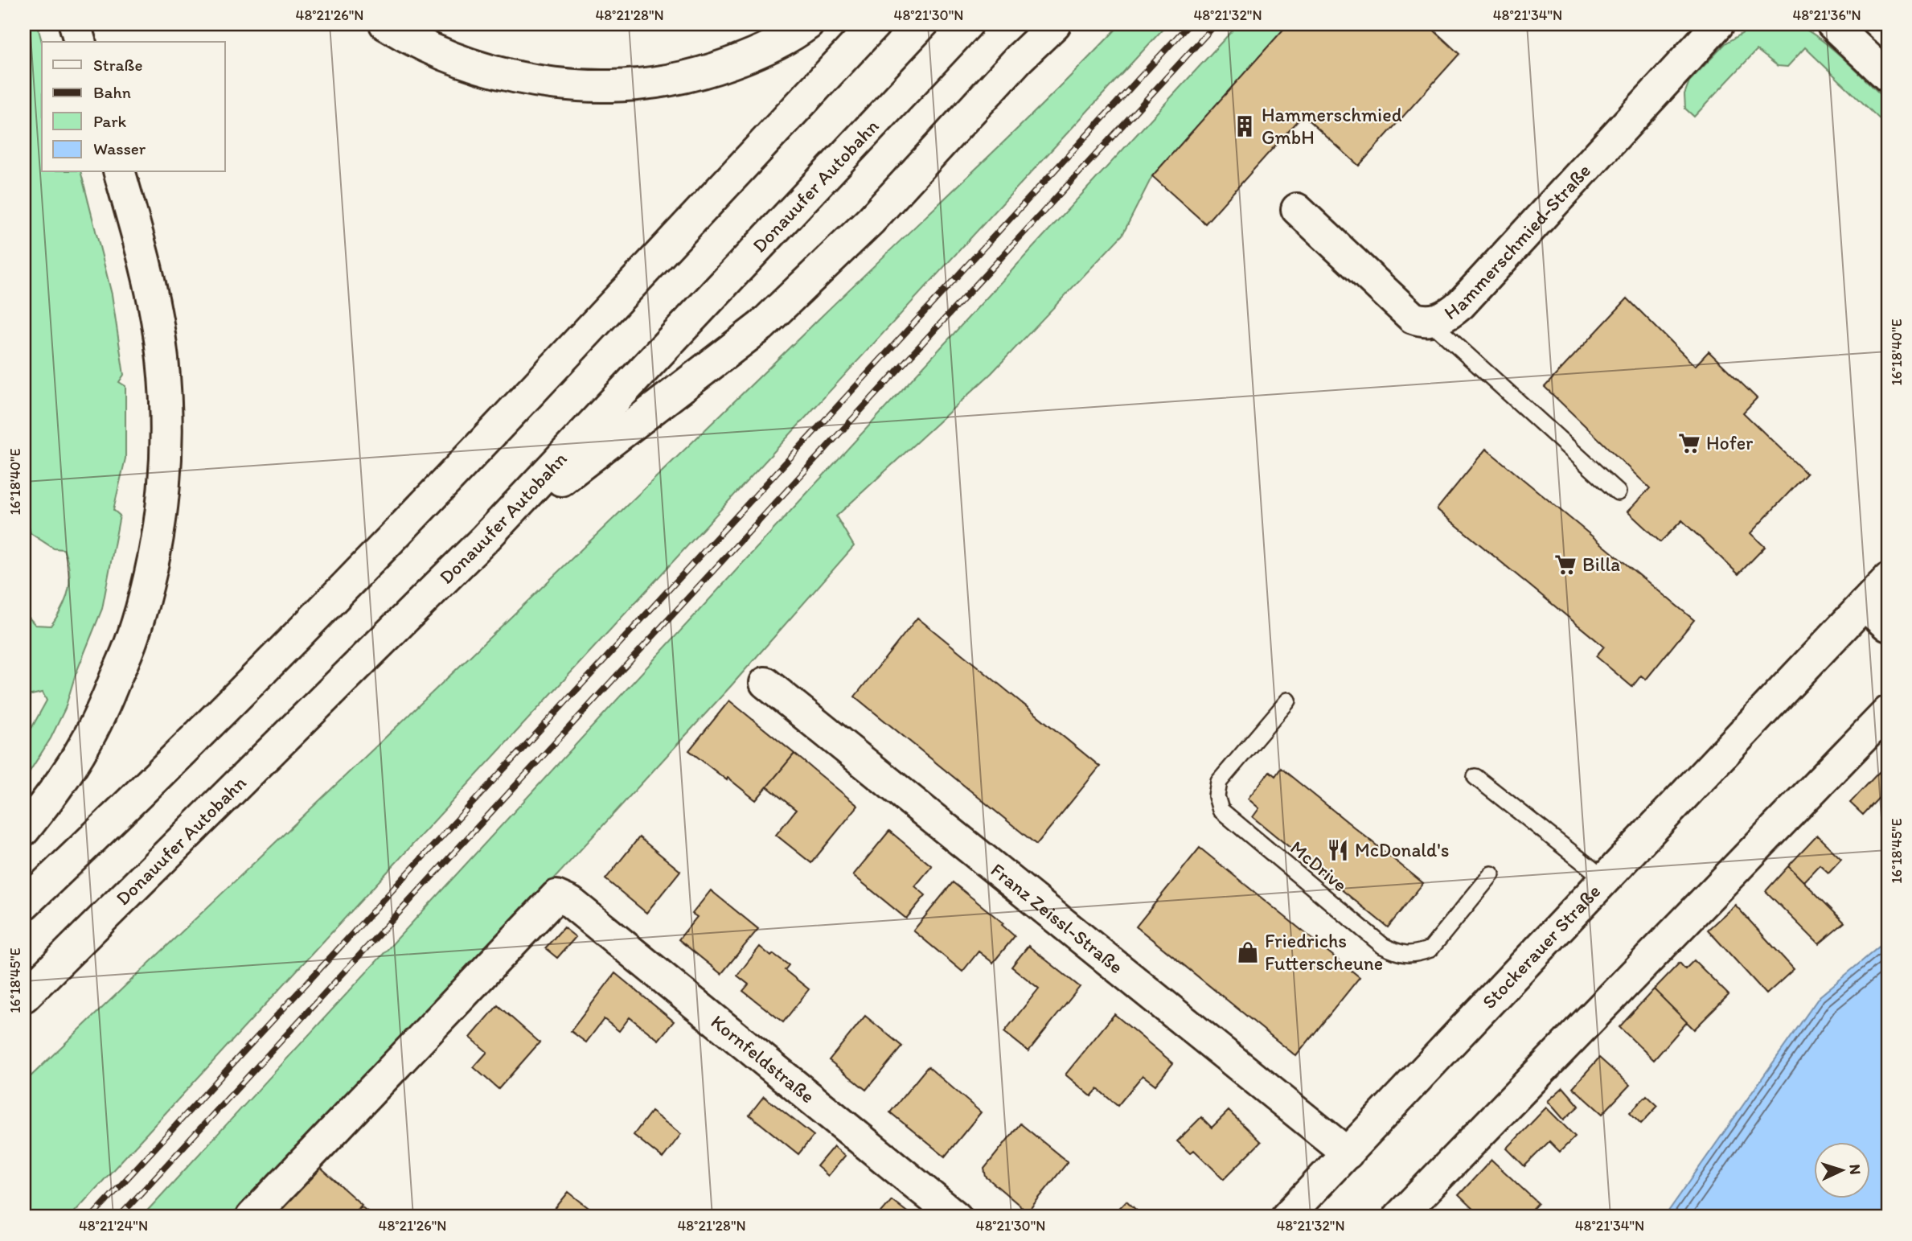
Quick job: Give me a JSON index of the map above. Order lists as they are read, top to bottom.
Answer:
{
  "streets": {
    "main road": [
      "Donauufer Autobahn",
      "Hammerschmied-Straße",
      "Franz Zeissl-Straße",
      "Stockerauer Straße",
      "Kornfeldstraße"
    ],
    "lane": ["McDrive"]
  },
  "crossings": [
    ["Franz Zeissl-Straße", "Stockerauer Straße"]
  ],
  "places": {
    "building": ["Hammerschmied GmbH"],
    "supermarket": ["Hofer", "Billa"],
    "restaurant": ["McDonald's"],
    "shop": ["Friedrichs Futterscheune"]
  },
  "legend": [
    "Straße",
    "Bahn",
    "Park",
    "Wasser"
  ],
  "north": "right",
  "coordinates": [
    "48°21'26\"N",
    "48°21'28\"N",
    "48°21'30\"N",
    "48°21'32\"N",
    "48°21'34\"N",
    "48°21'36\"N",
    "16°18'40\"E",
    "16°18'45\"E",
    "48°21'24\"N"
  ]
}
